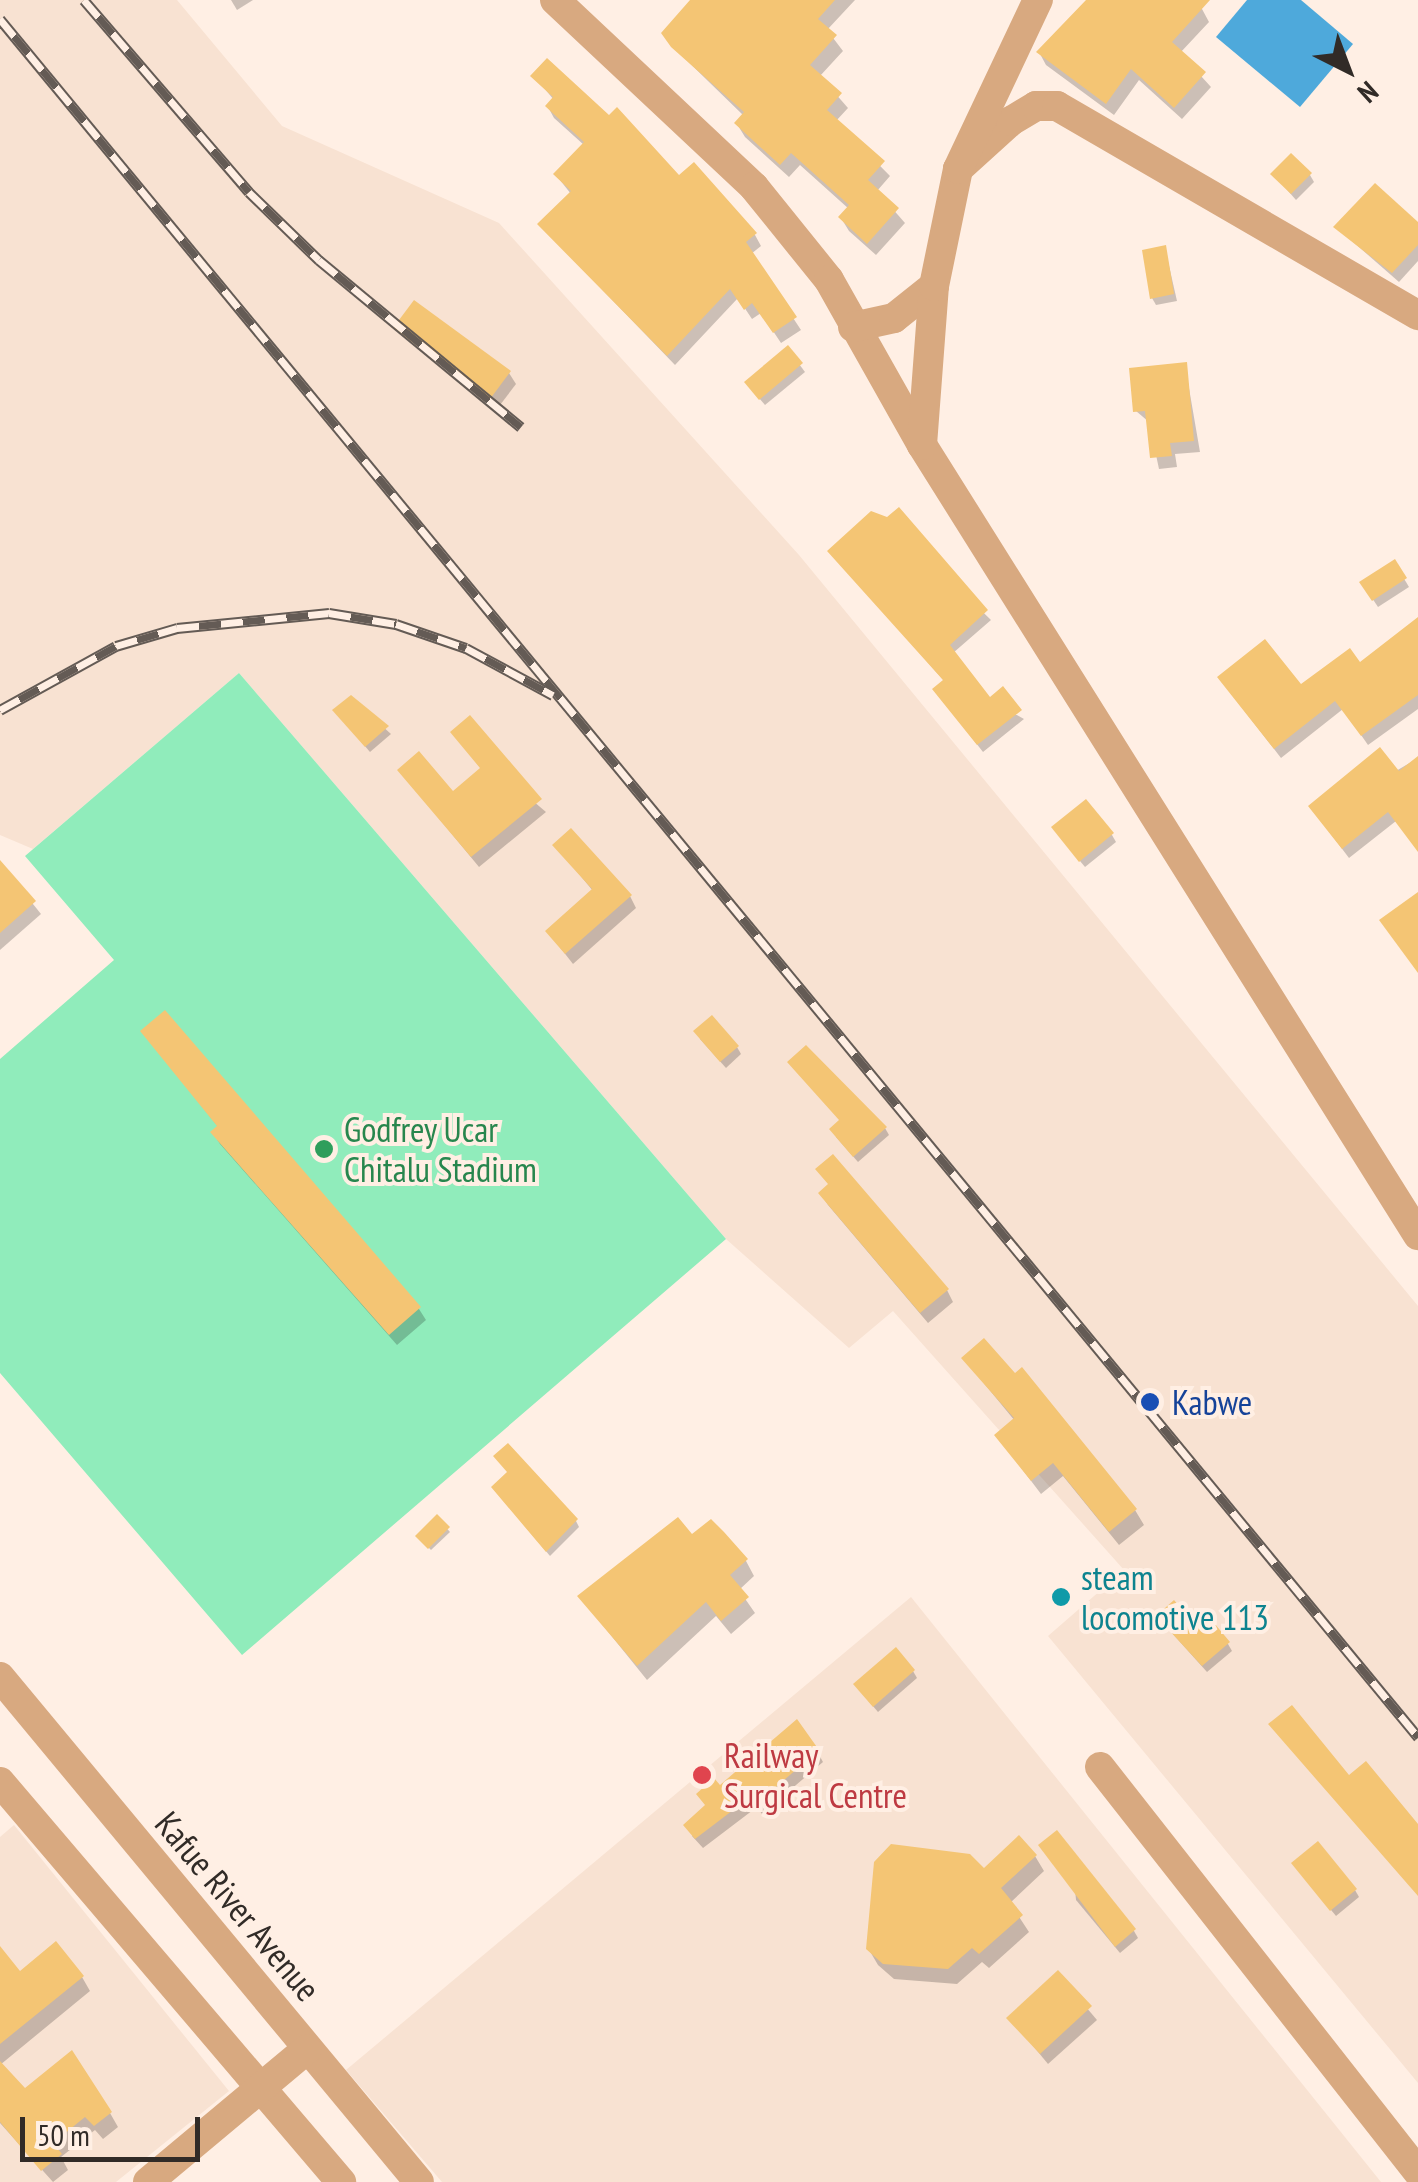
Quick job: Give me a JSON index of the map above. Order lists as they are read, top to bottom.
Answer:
{
  "streets": {
    "street": ["Kafue River Avenue"]
  },
  "places": [
    "Godfrey Ucar Chitalu Stadium",
    "Kabwe",
    "steam locomotive 113",
    "Railway Surgical Centre"
  ],
  "scale_bar": "50 m",
  "north": "bottom right"
}
